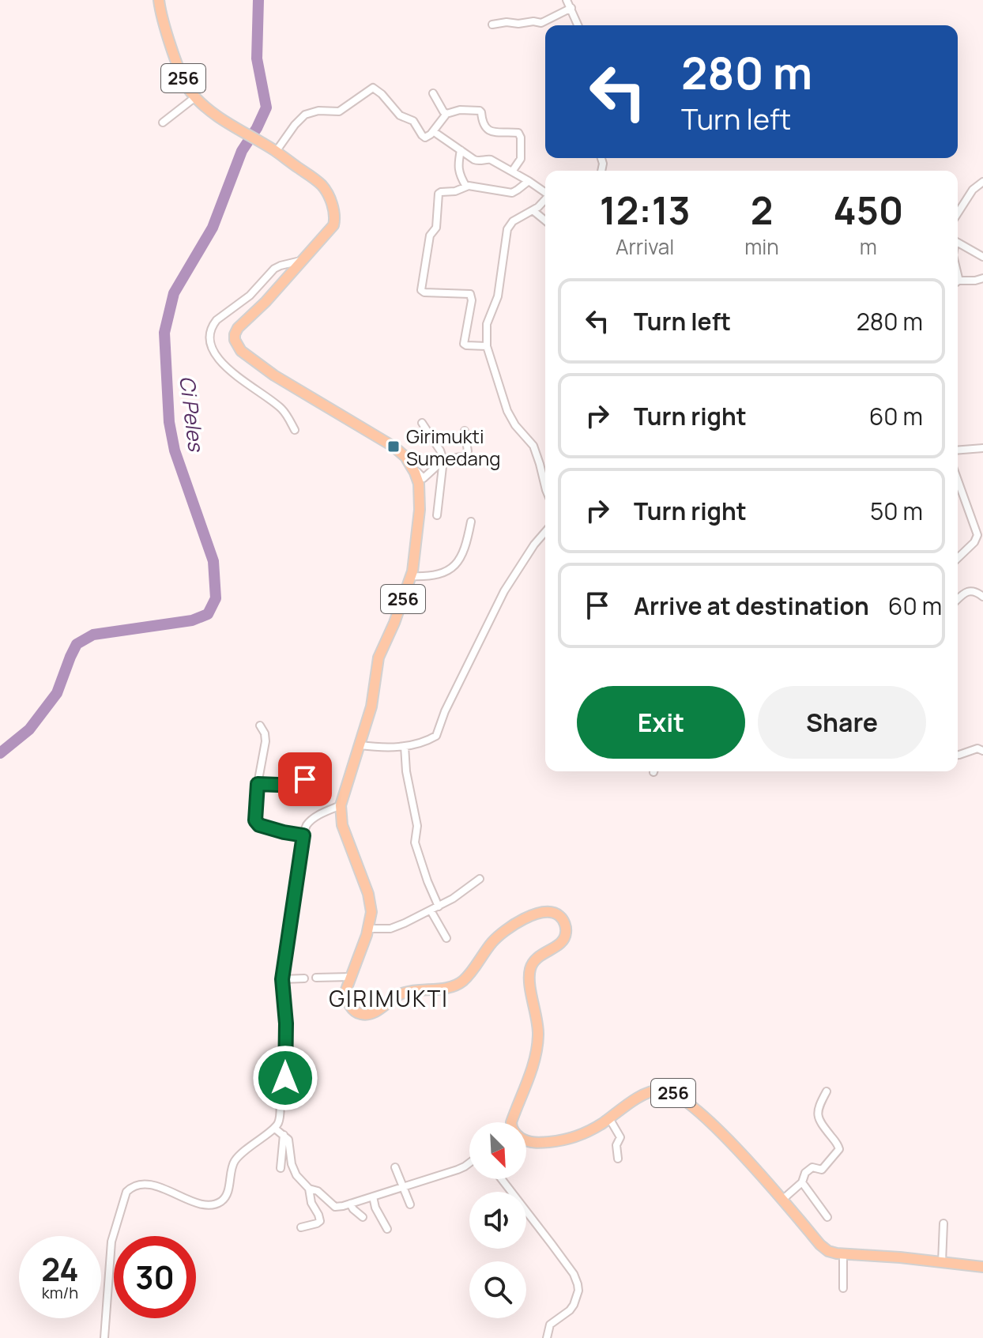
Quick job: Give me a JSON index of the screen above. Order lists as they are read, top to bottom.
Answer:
{
  "streets": {
    "main road": ["256"]
  },
  "districts": ["GIRIMUKTI"],
  "water": ["Ci Peles"],
  "places": {
    "transit": ["Girimukti Sumedang"]
  },
  "north": "bottom right",
  "page": {
    "turn": ["280 m", "Turn left"],
    "eta": [
      "12:13",
      "Arrival",
      "2",
      "min",
      "450",
      "m"
    ],
    "list": [
      {
        "name": "Turn left",
        "value": "280 m"
      },
      {
        "name": "Turn right",
        "value": "60 m"
      },
      {
        "name": "Turn right",
        "value": "50 m"
      },
      {
        "name": "Arrive at destination",
        "value": "60 m"
      }
    ],
    "buttons": ["Exit", "Share"],
    "speed": "24 km/h",
    "limit": "30"
  }
}
